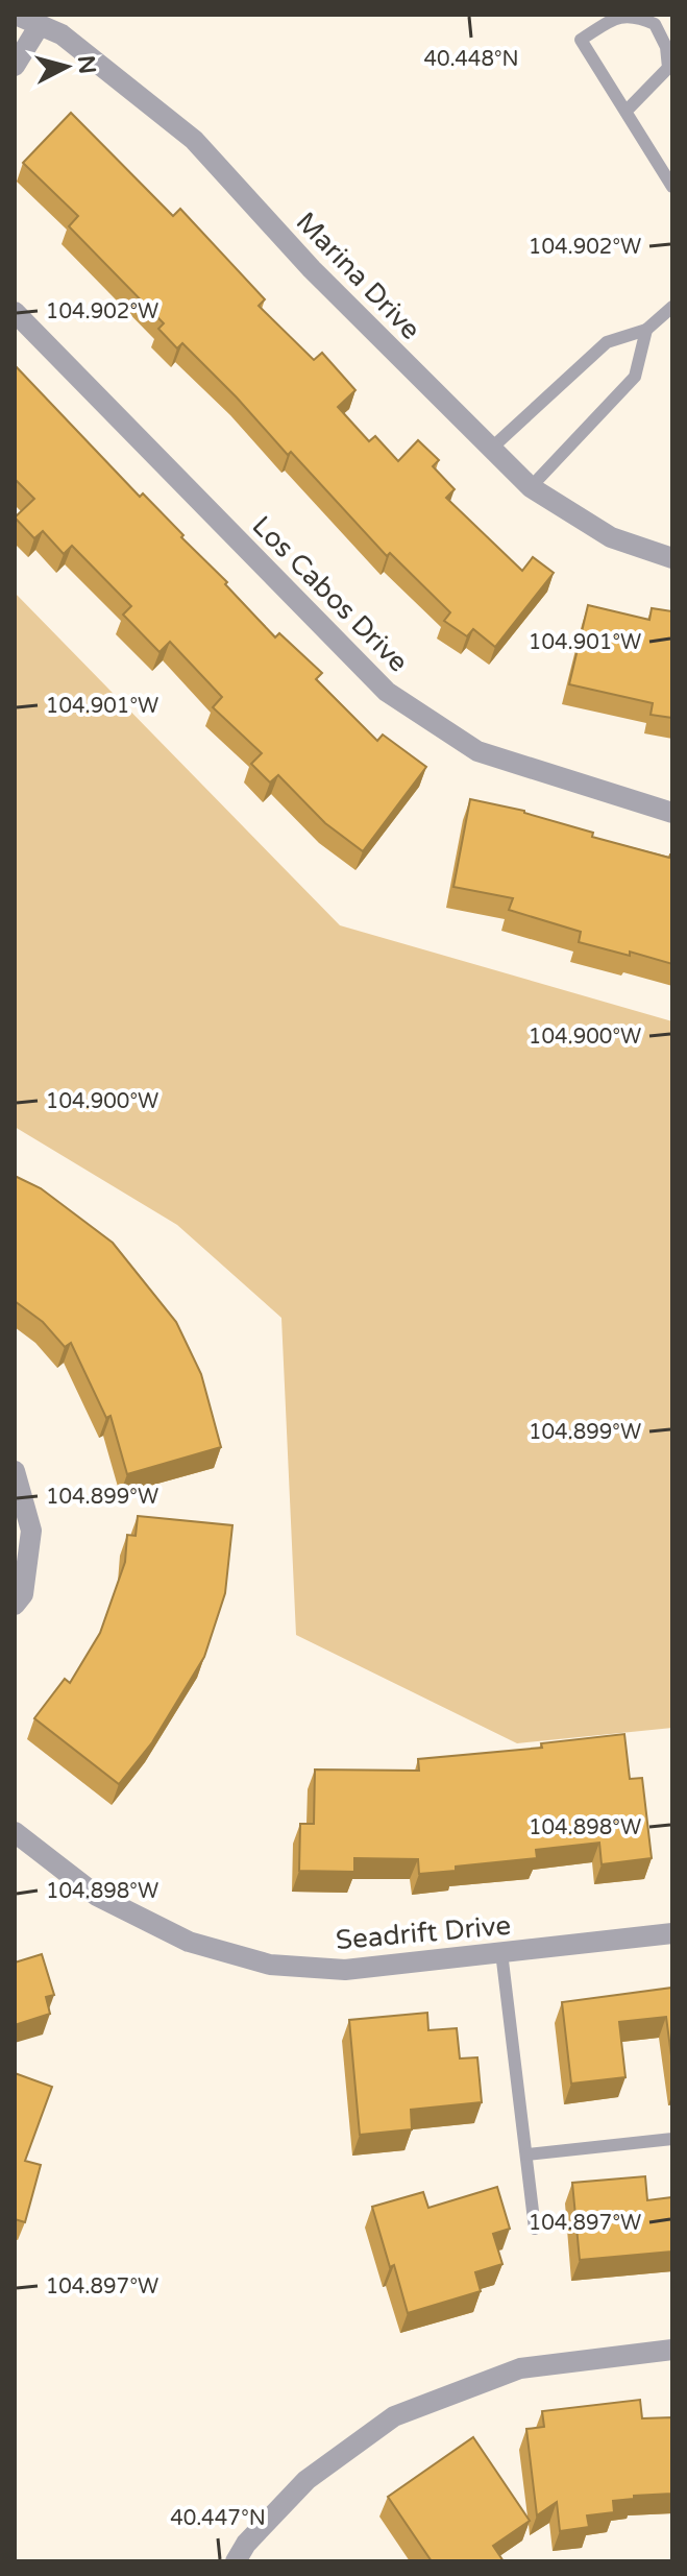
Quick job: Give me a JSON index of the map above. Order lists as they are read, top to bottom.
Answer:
{
  "streets": {
    "street": ["Marina Drive", "Los Cabos Drive", "Seadrift Drive"]
  },
  "north": "right",
  "coordinates": [
    "40.448°N",
    "104.902°W",
    "104.901°W",
    "104.900°W",
    "104.899°W",
    "104.898°W",
    "104.897°W",
    "40.447°N"
  ]
}
